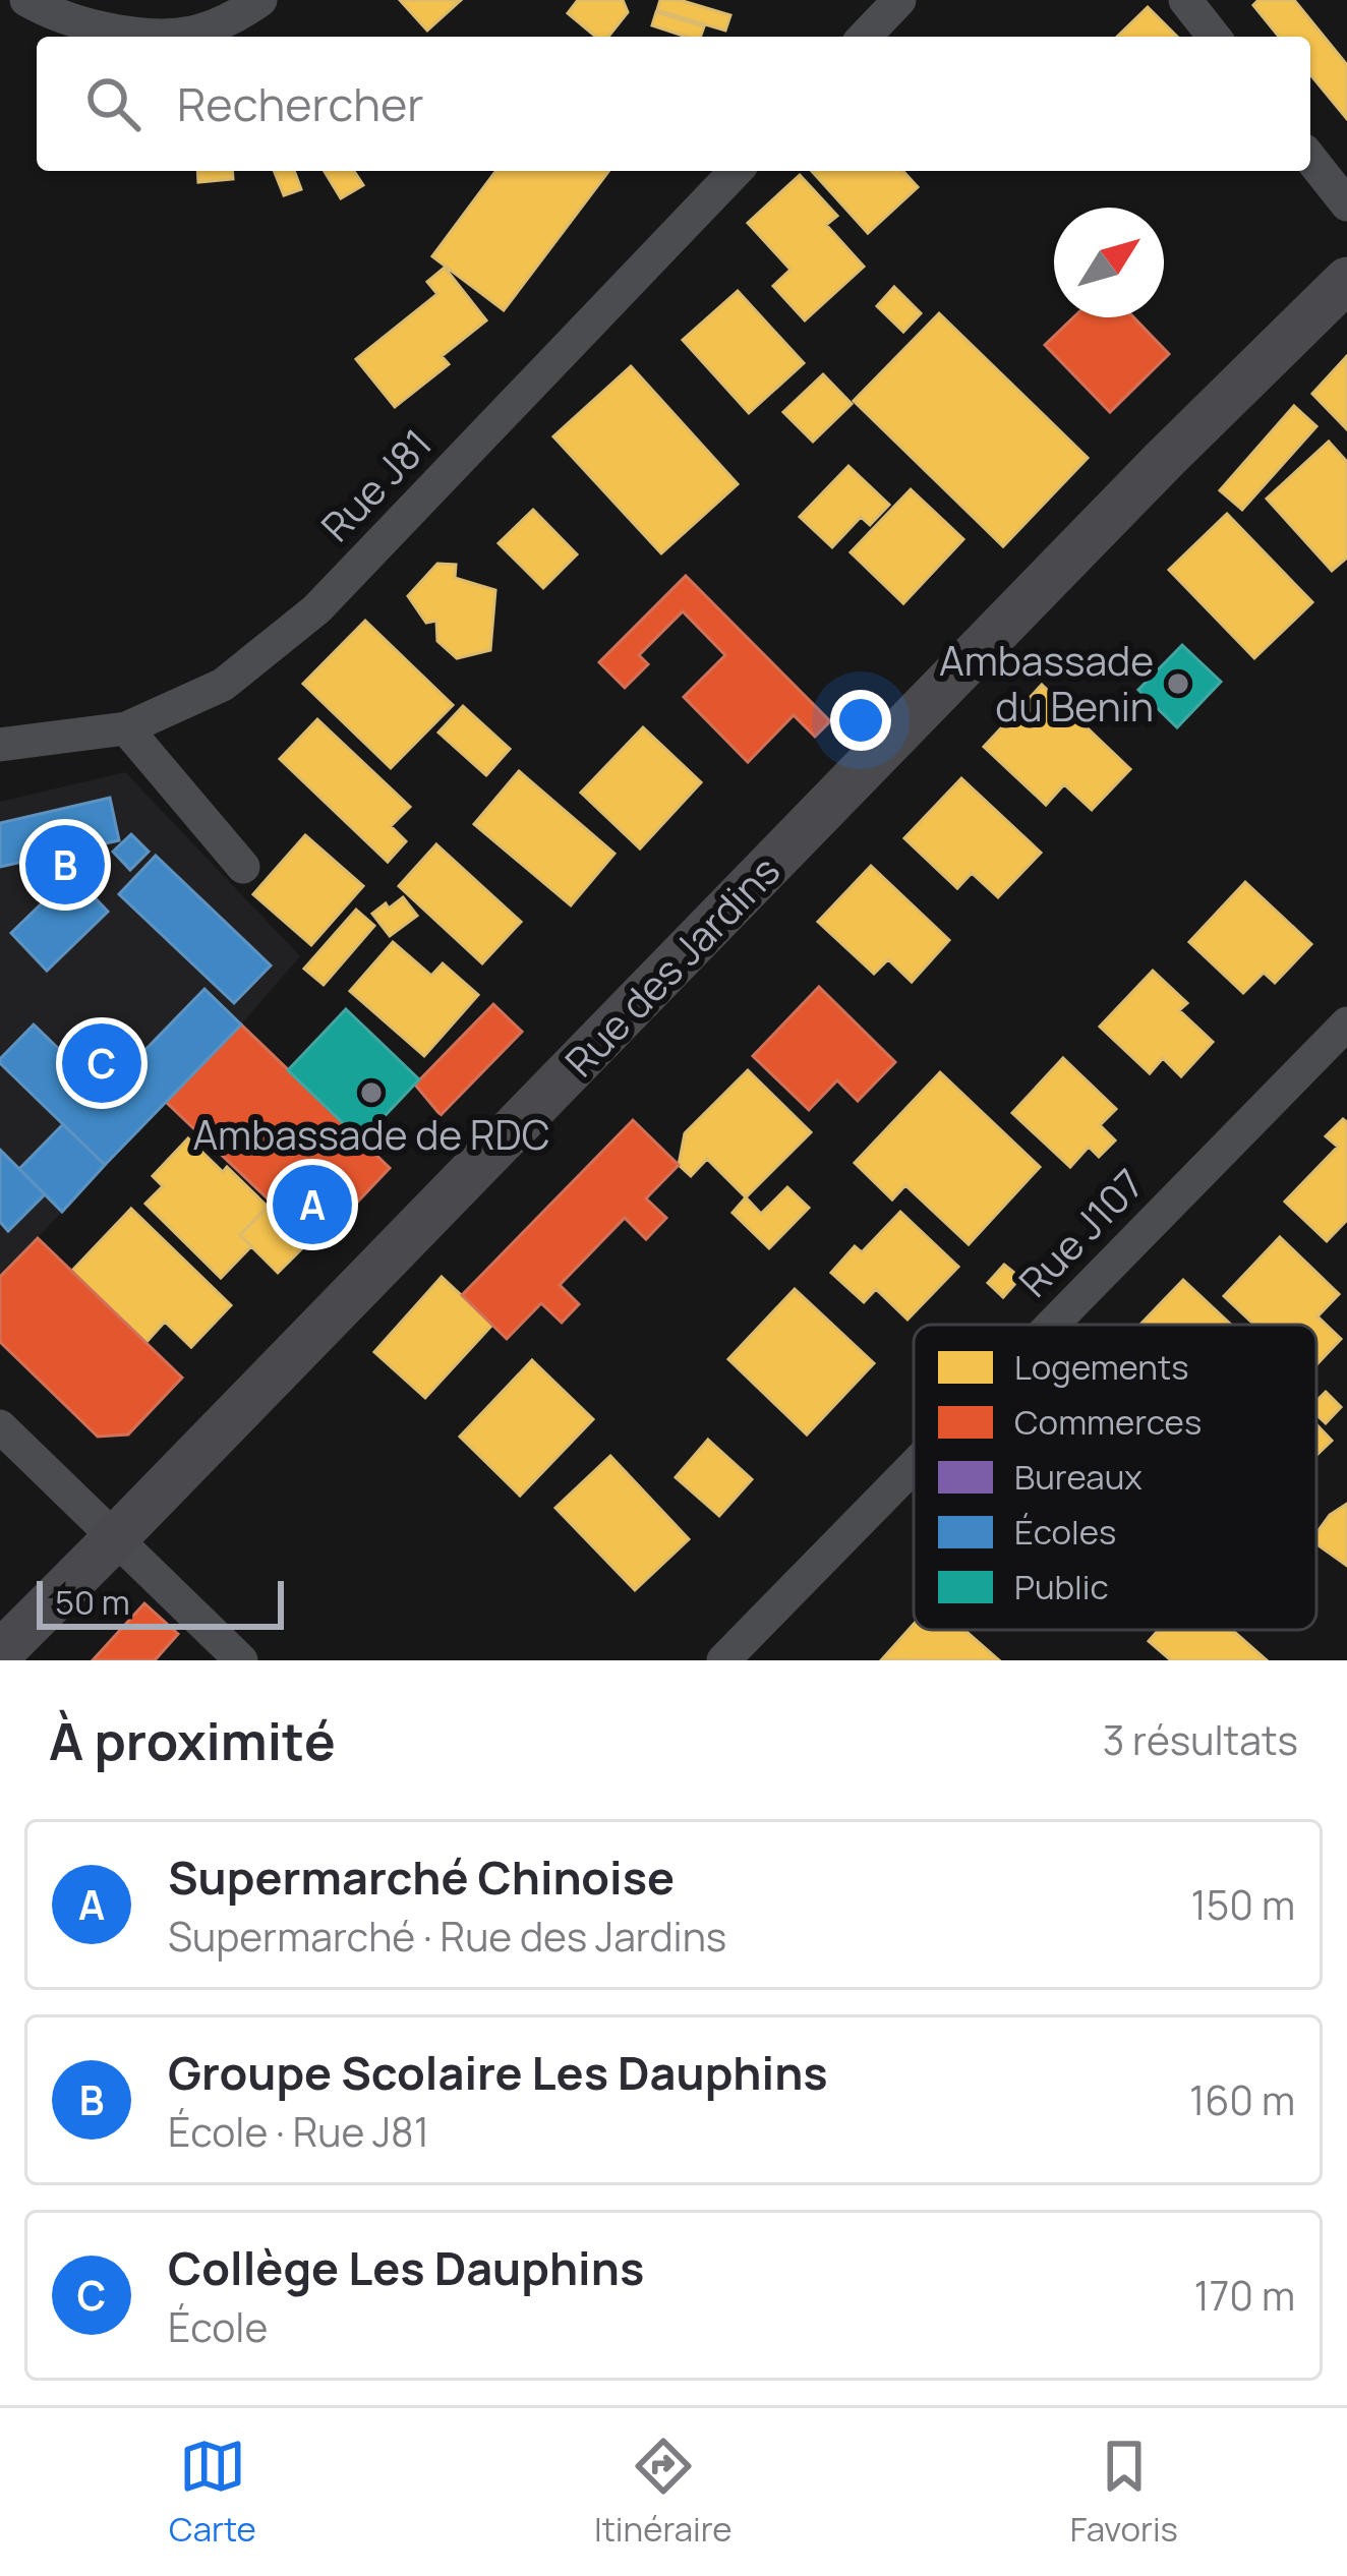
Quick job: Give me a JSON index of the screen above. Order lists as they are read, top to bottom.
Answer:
{
  "streets": {
    "main road": ["Rue des Jardins"],
    "street": ["Rue J81", "Rue J107"]
  },
  "places": ["Ambassade du Benin", "Ambassade de RDC"],
  "legend": [
    "Logements",
    "Commerces",
    "Bureaux",
    "Écoles",
    "Public"
  ],
  "scale_bar": "50 m",
  "north": "top right",
  "page": {
    "search": "Rechercher",
    "pins": ["B", "C", "A"],
    "scale": "50 m",
    "heading": ["À proximité", "3 résultats"],
    "list": [
      {
        "mark": "A",
        "name": "Supermarché Chinoise",
        "note": "Supermarché · Rue des Jardins",
        "value": "150 m"
      },
      {
        "mark": "B",
        "name": "Groupe Scolaire Les Dauphins",
        "note": "École · Rue J81",
        "value": "160 m"
      },
      {
        "mark": "C",
        "name": "Collège Les Dauphins",
        "note": "École",
        "value": "170 m"
      }
    ],
    "nav": ["Carte", "Itinéraire", "Favoris"]
  }
}
